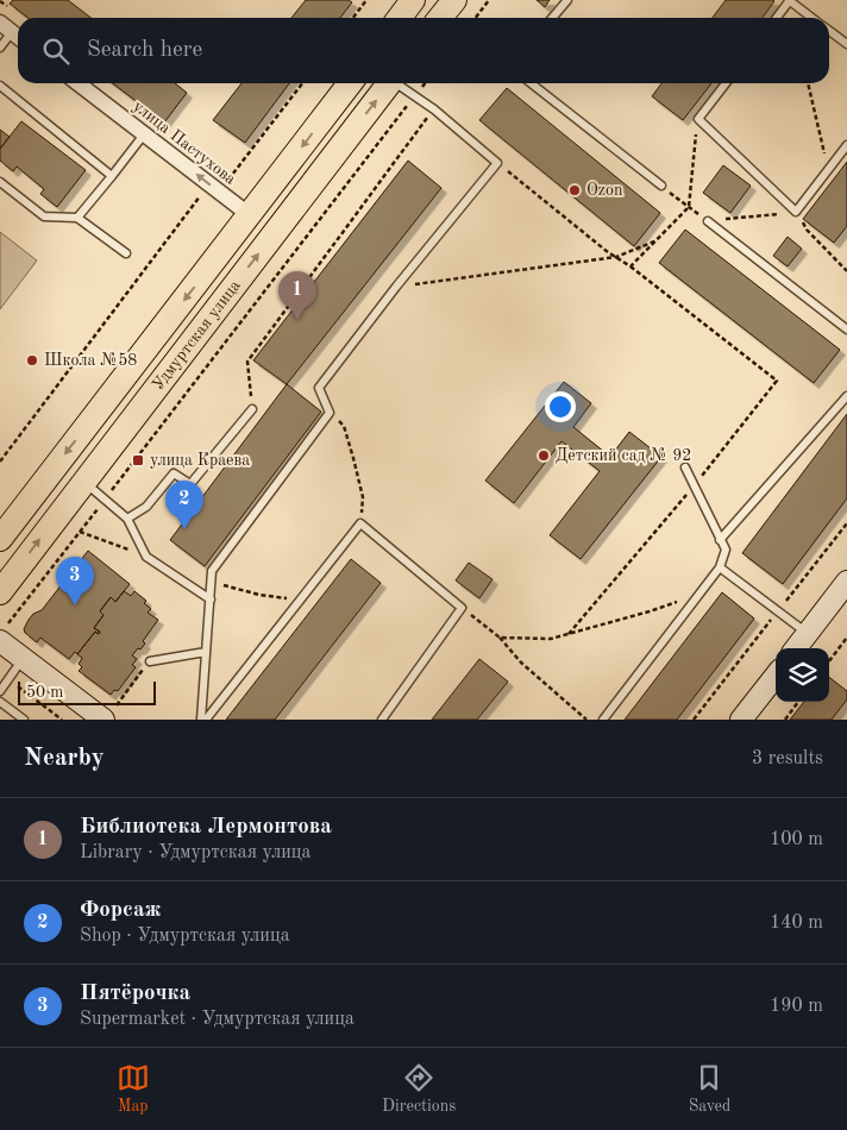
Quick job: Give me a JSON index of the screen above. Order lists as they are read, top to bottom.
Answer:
{
  "streets": {
    "main road": ["Удмуртская улица"],
    "street": ["улица Пастухова"]
  },
  "crossings": [
    ["улица Пастухова", "Удмуртская улица"]
  ],
  "one_way": ["улица Пастухова"],
  "places": {
    "other": ["Ozon", "Школа №58", "Детский сад № 92"],
    "transit": ["улица Краева"]
  },
  "scale_bar": "50 m",
  "page": {
    "search": "Search here",
    "pins": ["1", "2", "3"],
    "scale": "50 m",
    "heading": ["Nearby", "3 results"],
    "list": [
      {
        "mark": "1",
        "name": "Библиотека Лермонтова",
        "note": "Library · Удмуртская улица",
        "value": "100 m"
      },
      {
        "mark": "2",
        "name": "Форсаж",
        "note": "Shop · Удмуртская улица",
        "value": "140 m"
      },
      {
        "mark": "3",
        "name": "Пятёрочка",
        "note": "Supermarket · Удмуртская улица",
        "value": "190 m"
      }
    ],
    "nav": ["Map", "Directions", "Saved"]
  }
}
